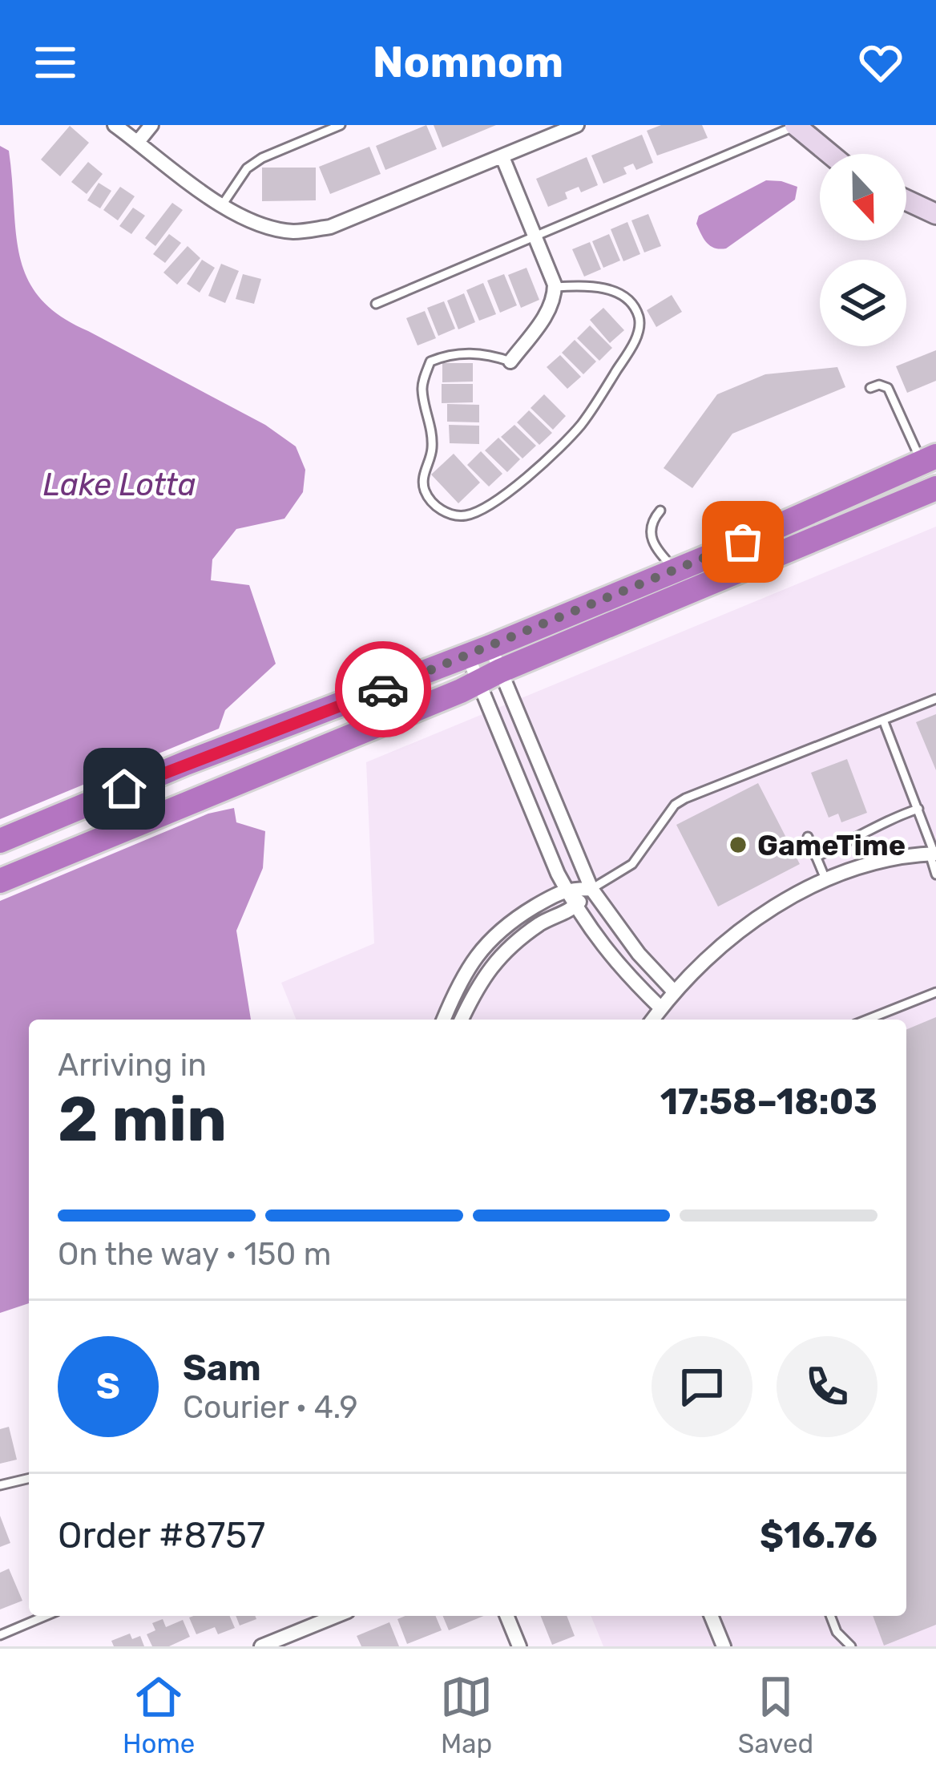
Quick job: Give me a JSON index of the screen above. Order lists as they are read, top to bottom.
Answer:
{
  "water": ["Lake Lotta"],
  "places": ["GameTime"],
  "north": "bottom",
  "page": {
    "header": "Nomnom",
    "heading": ["2 min", "Arriving in", "17:58–18:03"],
    "panel": [
      "Sam",
      "Courier · 4.9",
      "Order #8757",
      "$16.76"
    ],
    "bar": "On the way · 150 m",
    "round": "S",
    "tabs": ["Home", "Map", "Saved"]
  }
}
